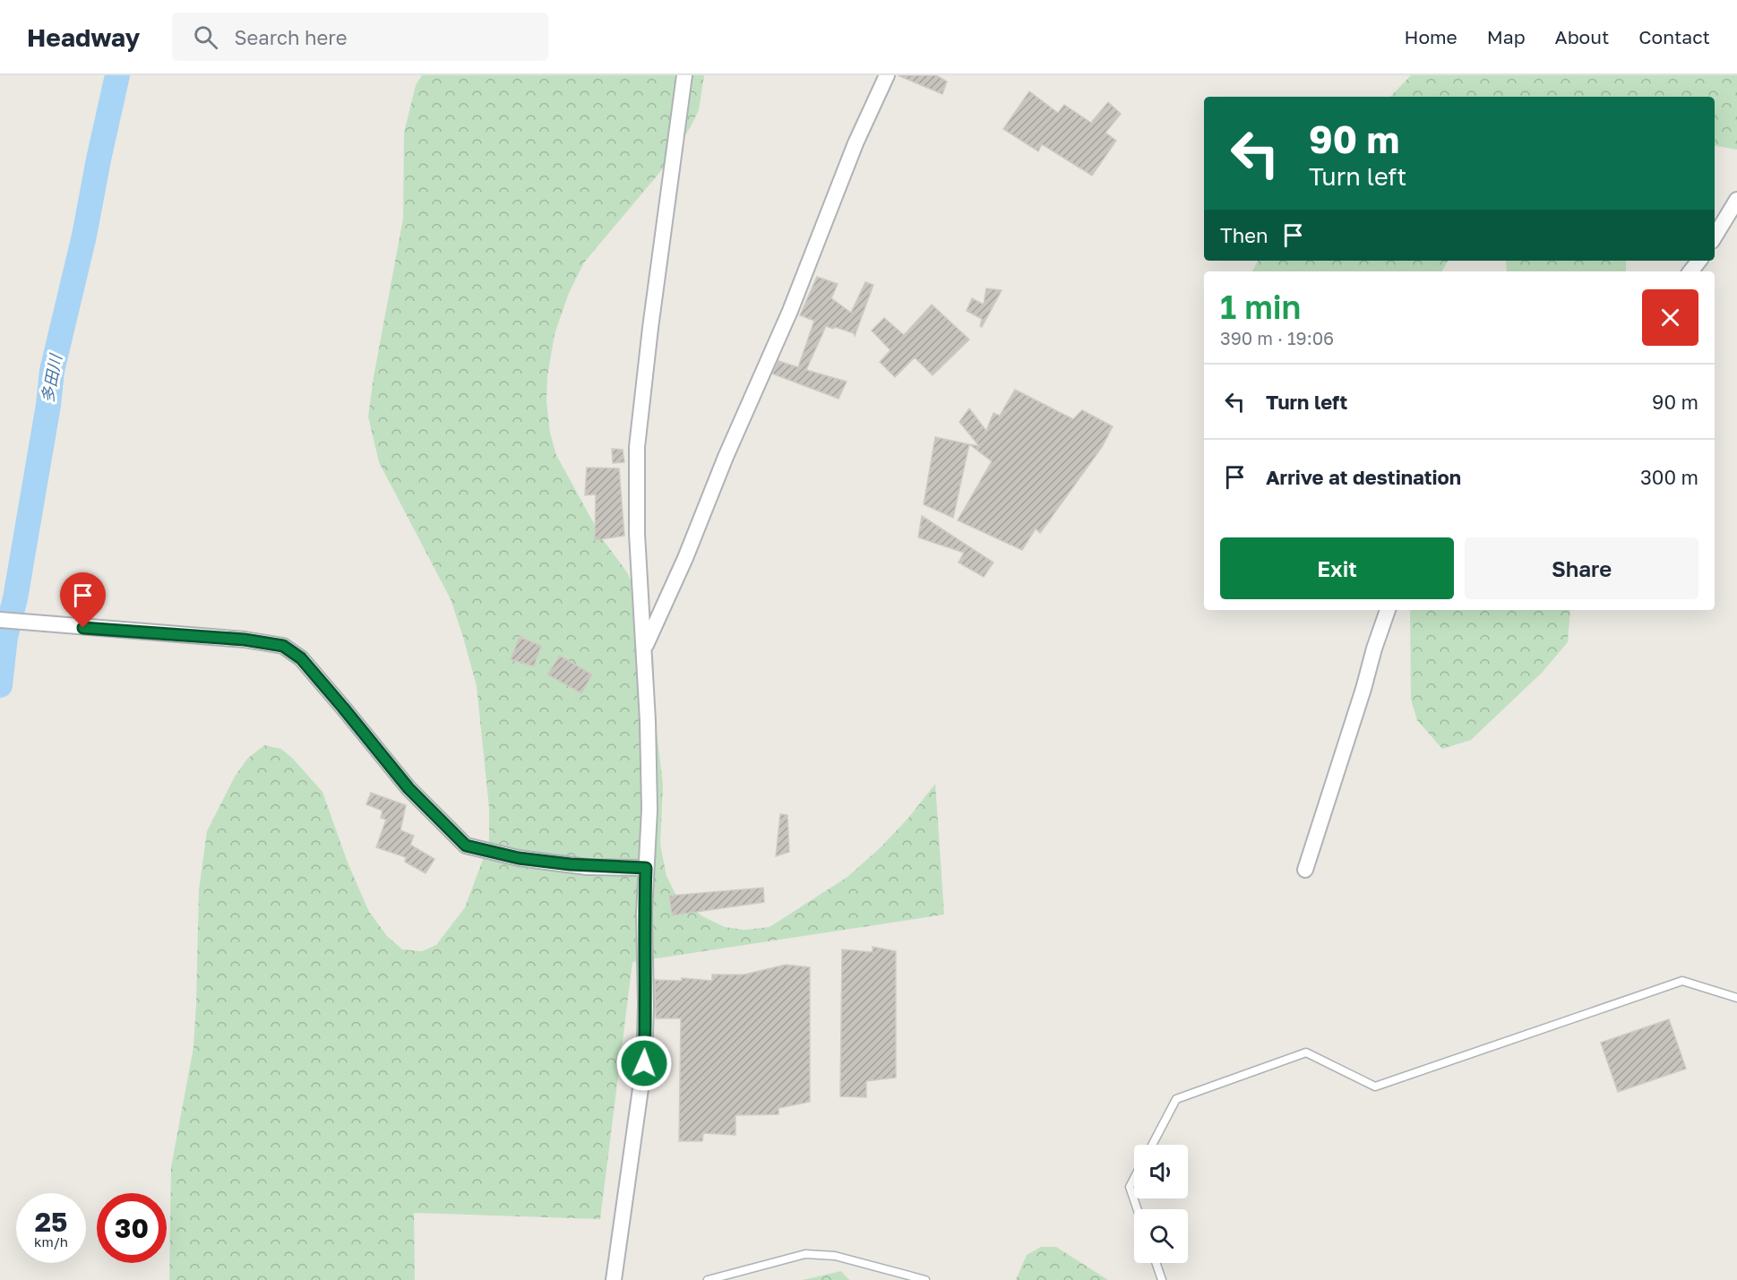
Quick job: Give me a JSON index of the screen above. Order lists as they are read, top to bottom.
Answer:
{
  "water": ["多田川"],
  "page": {
    "header": "Headway",
    "search": "Search here",
    "nav": [
      "Home",
      "Map",
      "About",
      "Contact"
    ],
    "turn": ["90 m", "Turn left"],
    "then": "Then",
    "heading": ["1 min", "390 m · 19:06"],
    "list": [
      {
        "name": "Turn left",
        "value": "90 m"
      },
      {
        "name": "Arrive at destination",
        "value": "300 m"
      }
    ],
    "buttons": ["Exit", "Share"],
    "speed": "25 km/h",
    "limit": "30"
  }
}
